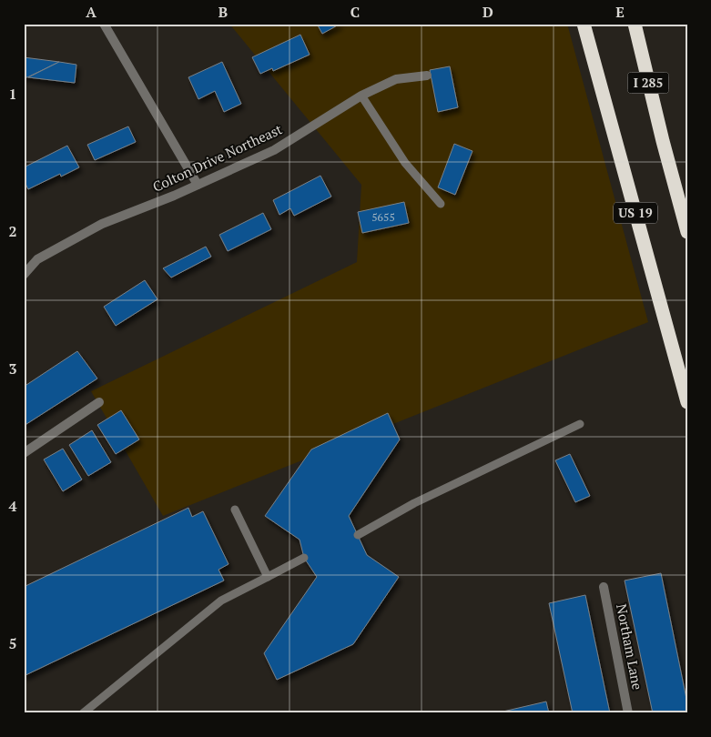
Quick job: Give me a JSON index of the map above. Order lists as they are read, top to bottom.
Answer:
{
  "streets": {
    "highway": ["I 285", "US 19"],
    "street": ["Colton Drive Northeast", "Northam Lane"]
  },
  "house_numbers": ["5655"],
  "grid": {
    "columns": [
      "A",
      "B",
      "C",
      "D",
      "E"
    ],
    "rows": [
      "1",
      "2",
      "3",
      "4",
      "5"
    ]
  }
}
